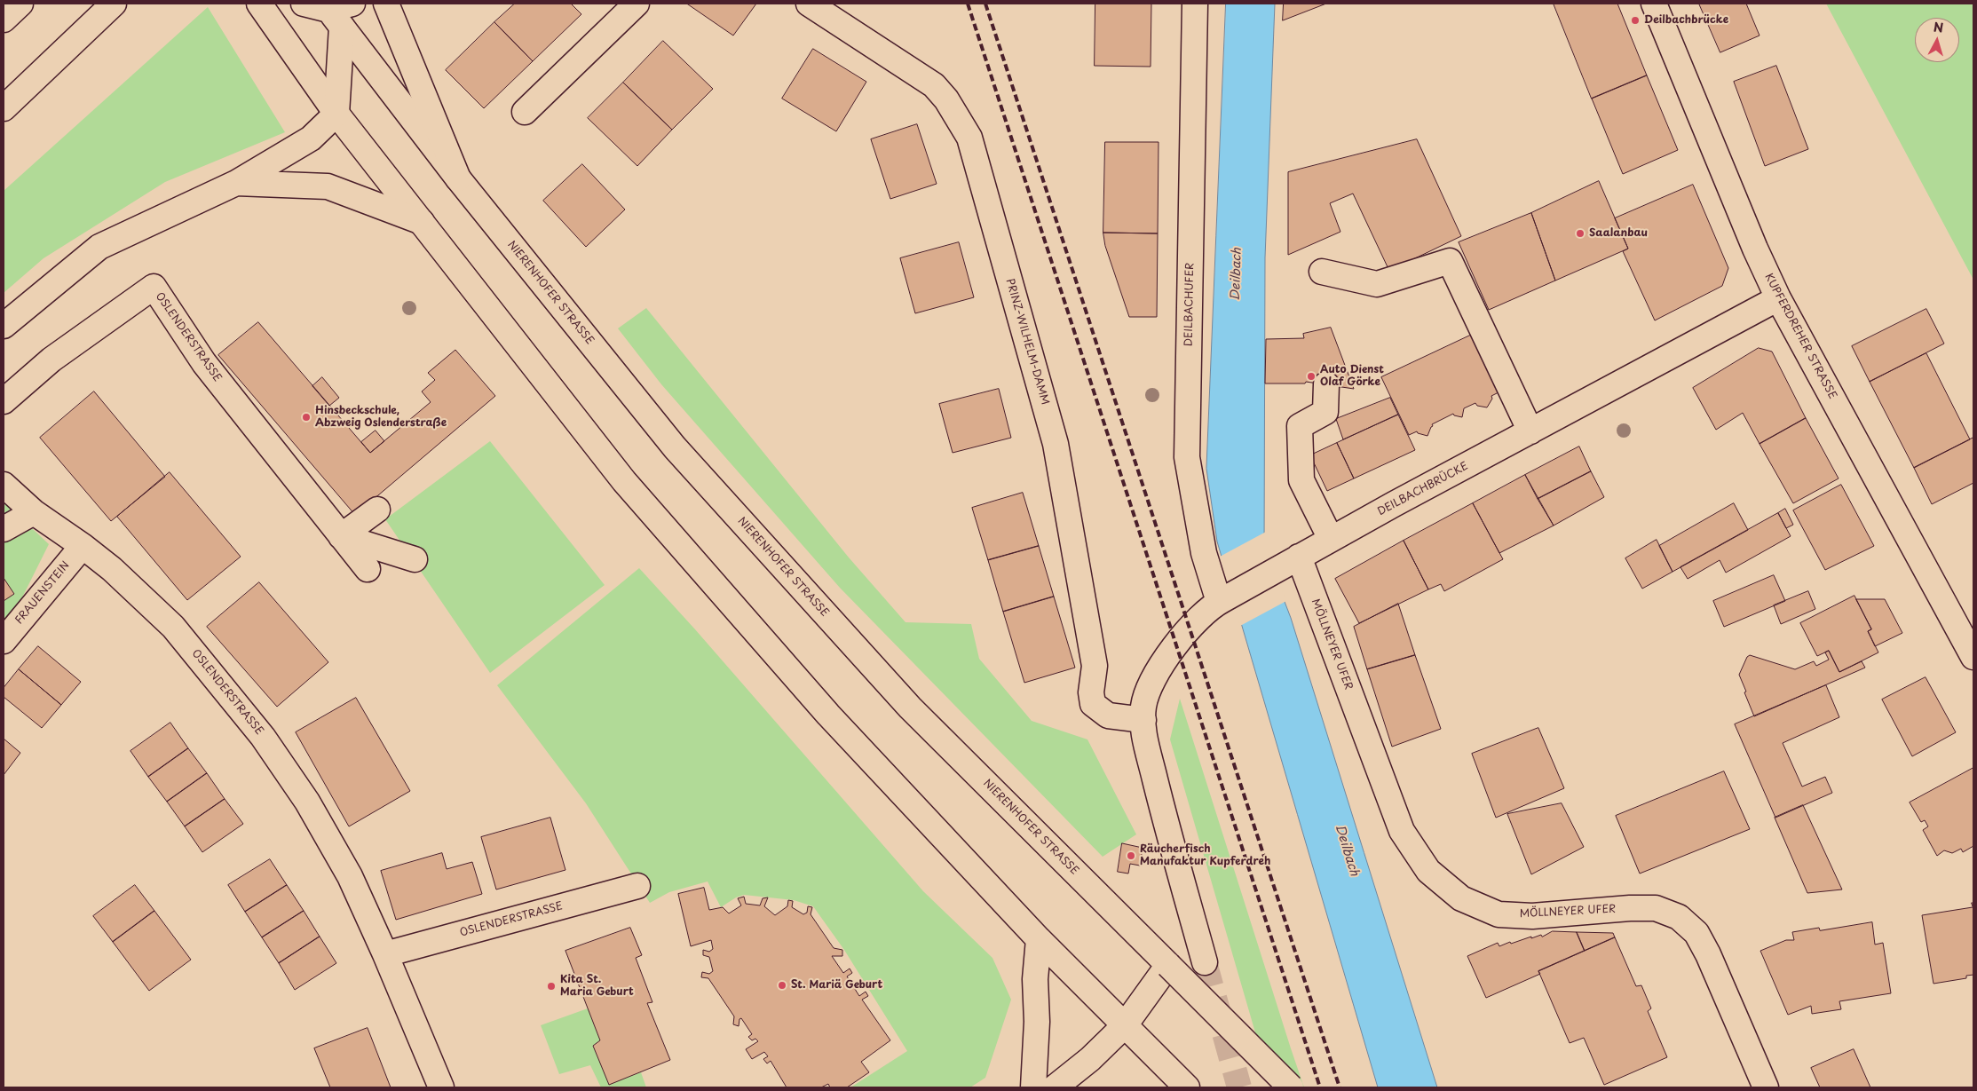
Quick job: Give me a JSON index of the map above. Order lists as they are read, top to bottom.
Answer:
{
  "streets": {
    "main road": [
      "NIERENHOFER STRASSE",
      "DEILBACHUFER",
      "KUPFERDREHER STRASSE",
      "OSLENDERSTRASSE",
      "PRINZ-WILHELM-DAMM",
      "DEILBACHBRÜCKE",
      "FRAUENSTEIN",
      "MÖLLNEYER UFER"
    ]
  },
  "crossings": [
    ["DEILBACHUFER", "DEILBACHBRÜCKE"],
    ["KUPFERDREHER STRASSE", "DEILBACHBRÜCKE"],
    ["OSLENDERSTRASSE", "FRAUENSTEIN"],
    ["PRINZ-WILHELM-DAMM", "DEILBACHBRÜCKE"],
    ["DEILBACHBRÜCKE", "MÖLLNEYER UFER"]
  ],
  "water": ["Deilbach"],
  "places": [
    "Deilbachbrücke",
    "Saalanbau",
    "Auto Dienst Olaf Görke",
    "Hinsbeckschule, Abzweig Oslenderstraße",
    "Räucherfisch Manufaktur Kupferdreh",
    "St. Mariä Geburt",
    "Kita St. Maria Geburt"
  ],
  "north": "top"
}
